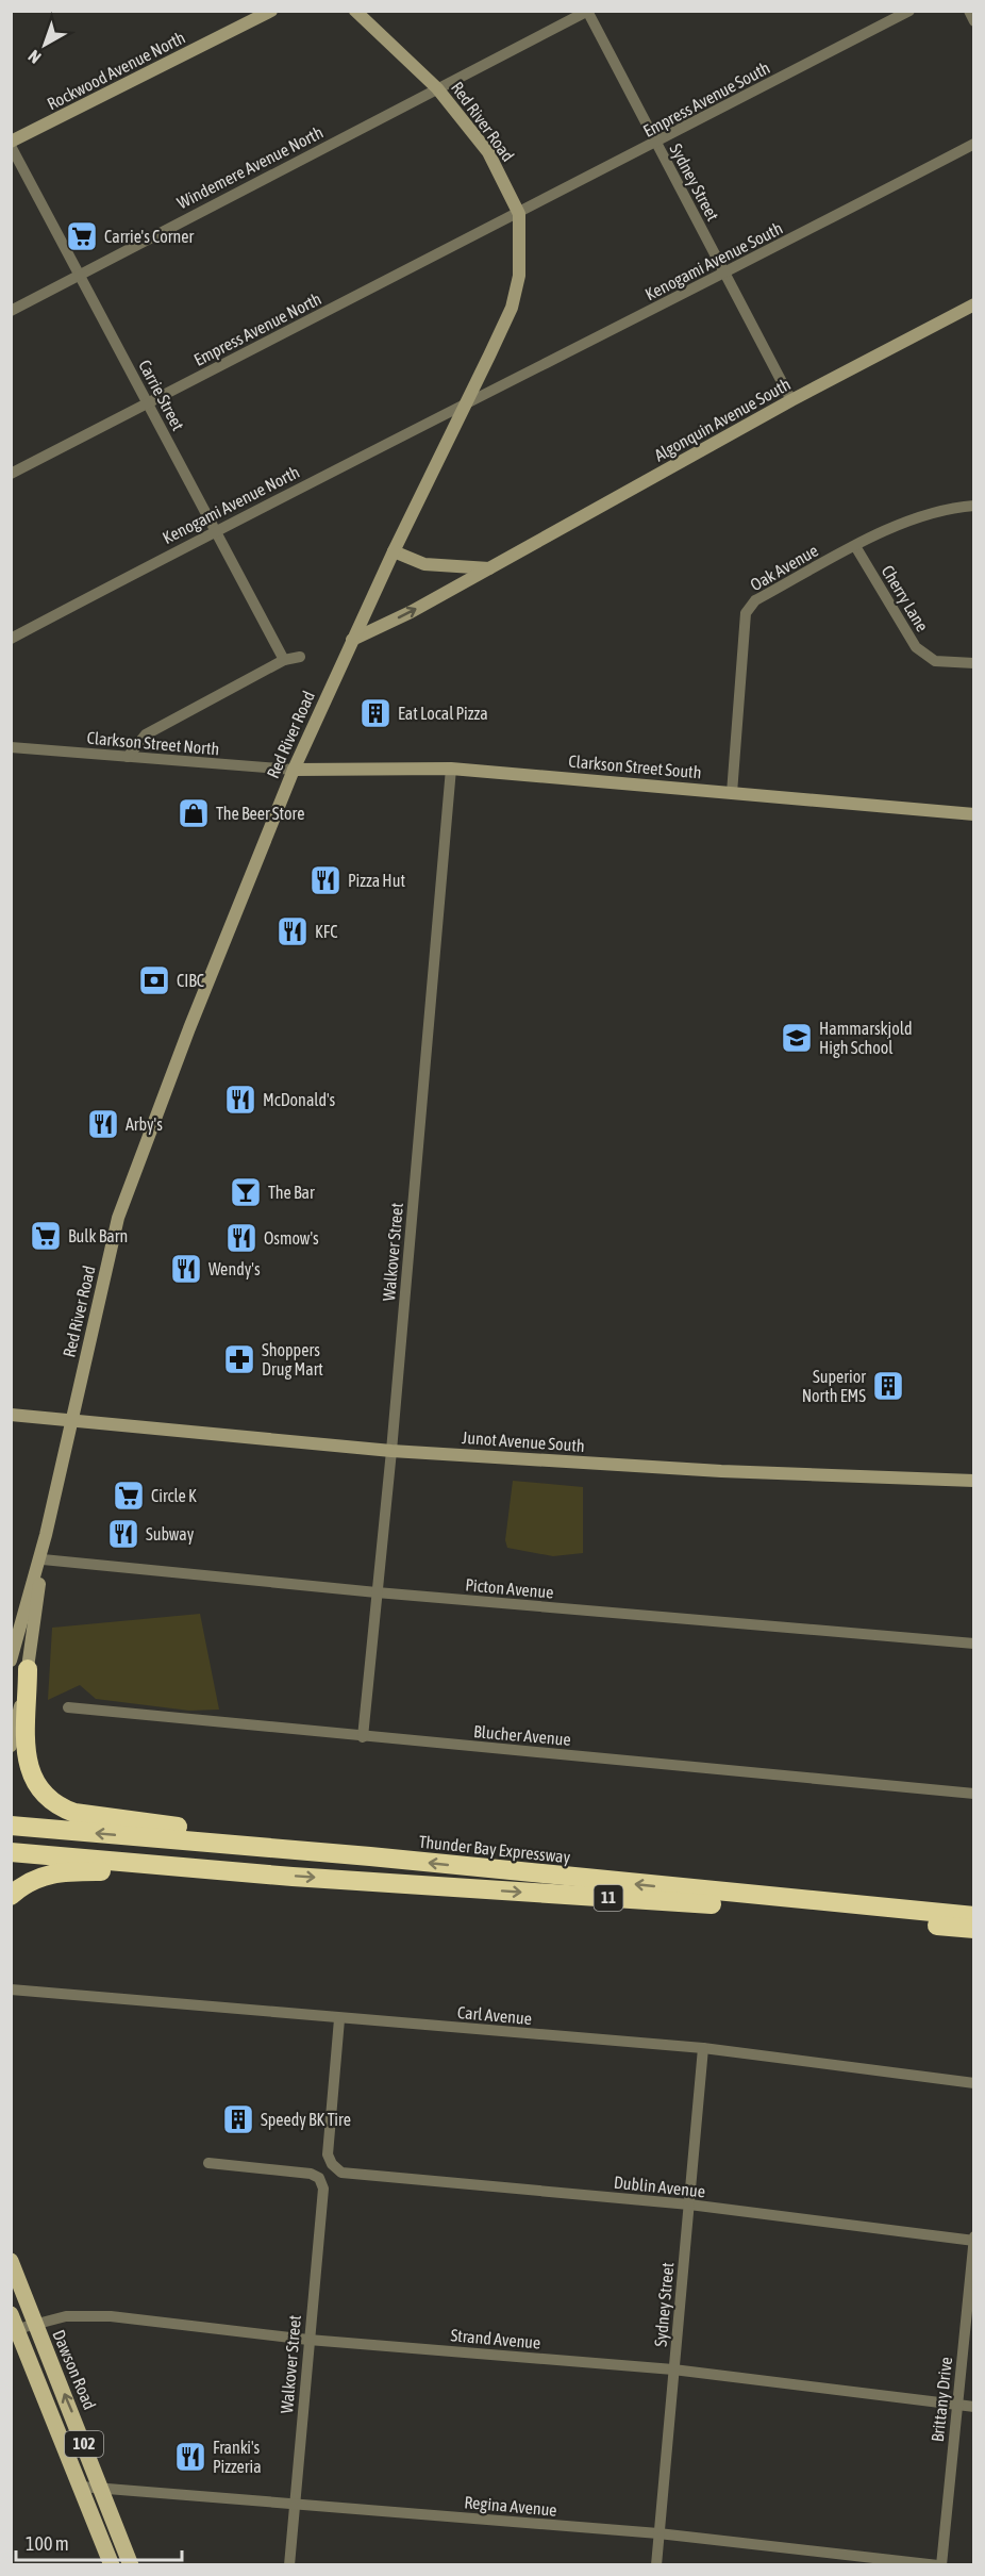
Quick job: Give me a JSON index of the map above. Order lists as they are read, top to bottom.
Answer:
{
  "streets": {
    "highway": ["Thunder Bay Expressway", "11"],
    "main road": [
      "Rockwood Avenue North",
      "Red River Road",
      "Algonquin Avenue South",
      "Clarkson Street South",
      "Junot Avenue South",
      "Dawson Road",
      "102"
    ],
    "street": [
      "Empress Avenue South",
      "Windemere Avenue North",
      "Sydney Street",
      "Kenogami Avenue South",
      "Empress Avenue North",
      "Carrie Street",
      "Kenogami Avenue North",
      "Oak Avenue",
      "Cherry Lane",
      "Clarkson Street North",
      "Walkover Street",
      "Picton Avenue",
      "Blucher Avenue",
      "Carl Avenue",
      "Dublin Avenue",
      "Strand Avenue",
      "Brittany Drive",
      "Regina Avenue"
    ]
  },
  "crossings": [
    ["Rockwood Avenue North", "Carrie Street"],
    ["Empress Avenue South", "Red River Road"],
    ["Empress Avenue South", "Sydney Street"],
    ["Empress Avenue South", "Empress Avenue North"],
    ["Red River Road", "Windemere Avenue North"],
    ["Red River Road", "Kenogami Avenue South"],
    ["Red River Road", "Empress Avenue North"],
    ["Red River Road", "Algonquin Avenue South"],
    ["Red River Road", "Kenogami Avenue North"],
    ["Red River Road", "Clarkson Street North"],
    ["Red River Road", "Clarkson Street South"],
    ["Red River Road", "Junot Avenue South"],
    ["Windemere Avenue North", "Sydney Street"],
    ["Windemere Avenue North", "Carrie Street"],
    ["Sydney Street", "Kenogami Avenue South"],
    ["Sydney Street", "Algonquin Avenue South"],
    ["Sydney Street", "Carl Avenue"],
    ["Sydney Street", "Dublin Avenue"],
    ["Sydney Street", "Strand Avenue"],
    ["Sydney Street", "Regina Avenue"],
    ["Kenogami Avenue South", "Kenogami Avenue North"],
    ["Empress Avenue North", "Carrie Street"],
    ["Carrie Street", "Kenogami Avenue North"],
    ["Oak Avenue", "Cherry Lane"],
    ["Oak Avenue", "Clarkson Street South"],
    ["Clarkson Street North", "Clarkson Street South"],
    ["Clarkson Street South", "Walkover Street"],
    ["Walkover Street", "Junot Avenue South"],
    ["Walkover Street", "Picton Avenue"],
    ["Walkover Street", "Blucher Avenue"],
    ["Walkover Street", "Strand Avenue"],
    ["Walkover Street", "Regina Avenue"],
    ["Carl Avenue", "Dublin Avenue"],
    ["Dublin Avenue", "Brittany Drive"],
    ["Strand Avenue", "Dawson Road"],
    ["Strand Avenue", "Brittany Drive"],
    ["Strand Avenue", "102"],
    ["Dawson Road", "Regina Avenue"],
    ["Brittany Drive", "Regina Avenue"],
    ["102", "Regina Avenue"]
  ],
  "places": {
    "supermarket": ["Carrie's Corner", "Bulk Barn", "Circle K"],
    "building": ["Eat Local Pizza", "Superior North EMS", "Speedy BK Tire"],
    "shop": ["The Beer Store"],
    "restaurant": [
      "Pizza Hut",
      "KFC",
      "McDonald's",
      "Arby's",
      "Osmow's",
      "Wendy's",
      "Subway",
      "Franki's Pizzeria"
    ],
    "bank": ["CIBC"],
    "school or university": ["Hammarskjold High School"],
    "bar": ["The Bar"],
    "pharmacy": ["Shoppers Drug Mart"]
  },
  "scale_bar": "100 m",
  "north": "bottom left"
}
